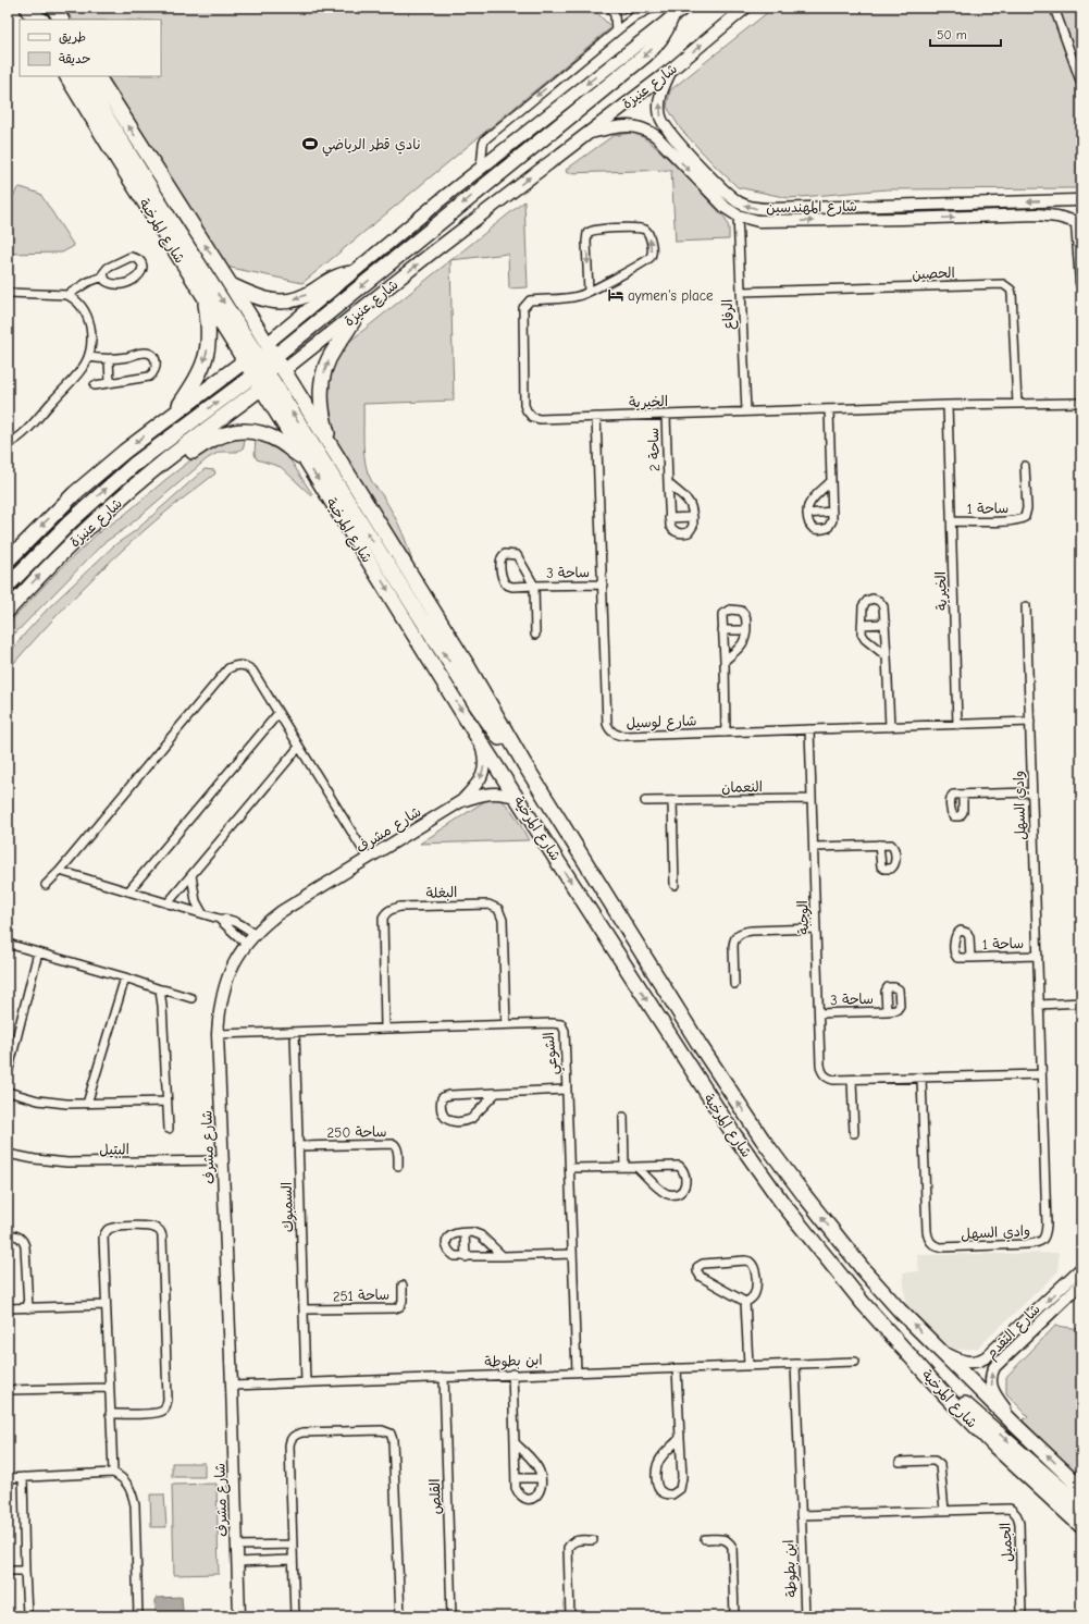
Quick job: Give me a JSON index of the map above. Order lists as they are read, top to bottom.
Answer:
{
  "streets": {
    "highway": ["شارع عنيزة", "شارع المرخية"],
    "street": [
      "شارع المهندسين",
      "الحصين",
      "الرفاع",
      "الخيرية",
      "ساحة 2",
      "ساحة 1",
      "ساحة 3",
      "شارع لوسيل",
      "النعمان",
      "وادي السهل",
      "شارع مشرف",
      "البغلة",
      "الوجبة",
      "الشوعي",
      "ساحة 250",
      "البتيل",
      "السمبوك",
      "ساحة 251",
      "شارع التقدم",
      "ابن بطوطة",
      "القلص",
      "الجميل"
    ]
  },
  "crossings": [
    ["شارع عنيزة", "شارع المهندسين"],
    ["شارع عنيزة", "شارع المرخية"],
    ["شارع المهندسين", "الرفاع"],
    ["شارع المرخية", "شارع مشرف"],
    ["شارع المرخية", "شارع التقدم"],
    ["الحصين", "الرفاع"],
    ["الحصين", "الخيرية"],
    ["الرفاع", "الخيرية"],
    ["الخيرية", "ساحة 2"],
    ["الخيرية", "ساحة 1"],
    ["الخيرية", "شارع لوسيل"],
    ["ساحة 1", "وادي السهل"],
    ["ساحة 3", "شارع لوسيل"],
    ["ساحة 3", "الوجبة"],
    ["شارع لوسيل", "وادي السهل"],
    ["شارع لوسيل", "الوجبة"],
    ["النعمان", "الوجبة"],
    ["وادي السهل", "الوجبة"],
    ["شارع مشرف", "الشوعي"],
    ["شارع مشرف", "البتيل"],
    ["شارع مشرف", "ابن بطوطة"],
    ["البغلة", "الشوعي"],
    ["الشوعي", "السمبوك"],
    ["الشوعي", "ابن بطوطة"],
    ["ساحة 250", "السمبوك"],
    ["السمبوك", "ساحة 251"],
    ["السمبوك", "ابن بطوطة"],
    ["ابن بطوطة", "القلص"],
    ["ابن بطوطة", "الجميل"]
  ],
  "places": {
    "sports": ["نادي قطر الرياضي"],
    "hotel": ["aymen's place"]
  },
  "legend": ["طريق", "حديقة"],
  "scale_bar": "50 m"
}
